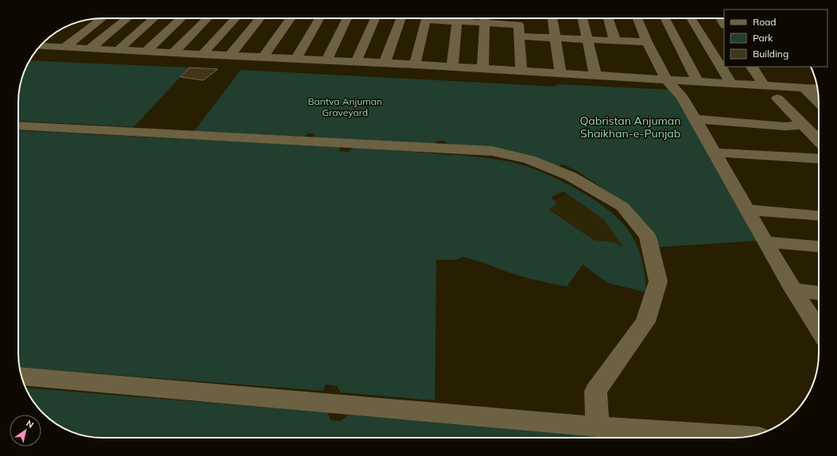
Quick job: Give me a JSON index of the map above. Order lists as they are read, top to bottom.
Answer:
{
  "parks": ["Bantva Anjuman Graveyard", "Qabristan Anjuman Shaikhan-e-Punjab"],
  "legend": ["Road", "Park", "Building"],
  "north": "top right"
}
